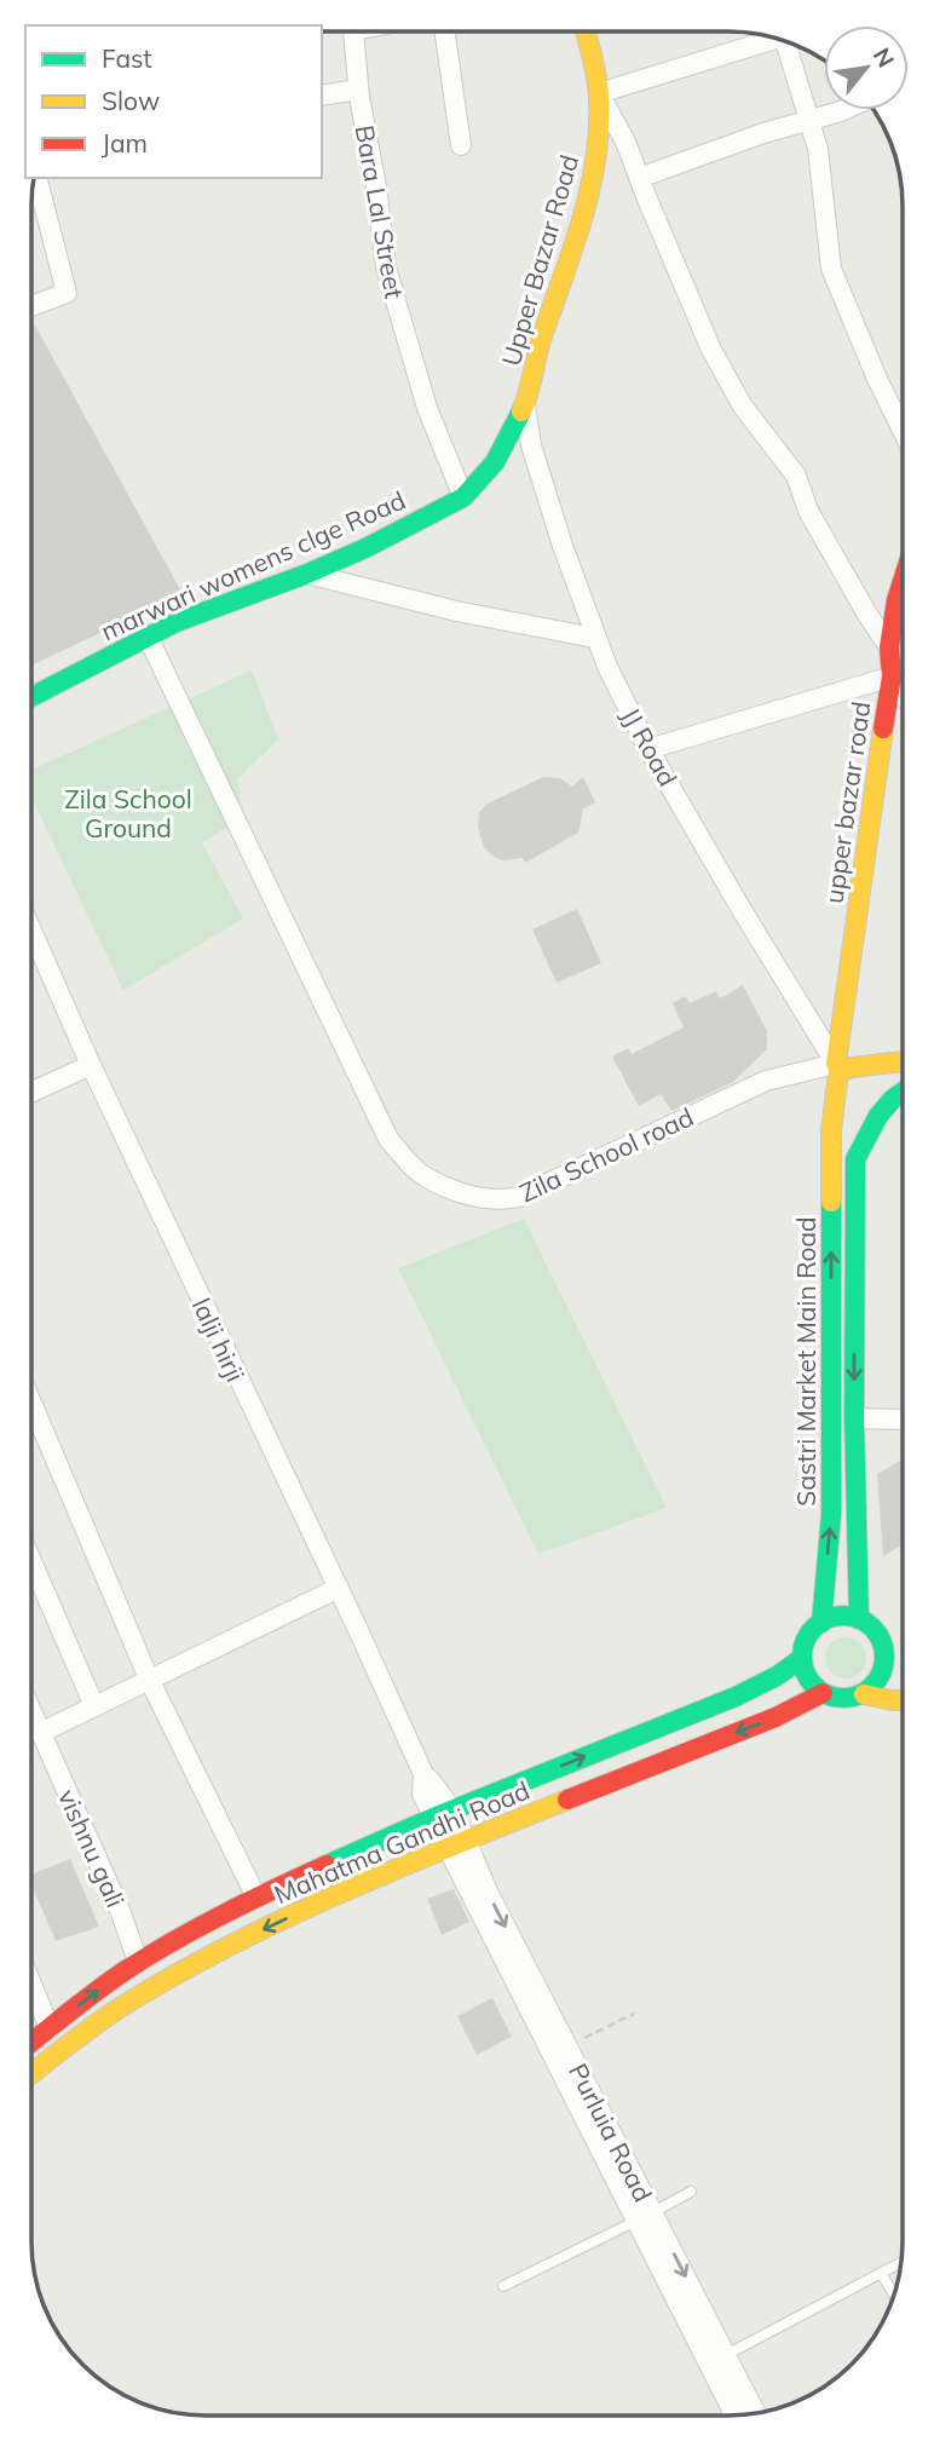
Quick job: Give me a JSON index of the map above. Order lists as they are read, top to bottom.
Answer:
{
  "streets": {
    "main road": [
      "Upper Bazar Road",
      "marwari womens clge Road",
      "upper bazar road",
      "Sastri Market Main Road",
      "Mahatma Gandhi Road"
    ],
    "street": [
      "Bara Lal Street",
      "JJ Road",
      "Zila School road",
      "lalji hirji",
      "vishnu gali",
      "Purluia Road"
    ]
  },
  "crossings": [
    ["Bara Lal Street", "Upper Bazar Road"],
    ["Bara Lal Street", "marwari womens clge Road"],
    ["Upper Bazar Road", "marwari womens clge Road"],
    ["Upper Bazar Road", "JJ Road"],
    ["marwari womens clge Road", "Zila School road"],
    ["JJ Road", "upper bazar road"],
    ["JJ Road", "Zila School road"],
    ["upper bazar road", "Zila School road"],
    ["upper bazar road", "Sastri Market Main Road"],
    ["lalji hirji", "Mahatma Gandhi Road"],
    ["lalji hirji", "Purluia Road"],
    ["Sastri Market Main Road", "Mahatma Gandhi Road"],
    ["Mahatma Gandhi Road", "vishnu gali"],
    ["Mahatma Gandhi Road", "Purluia Road"]
  ],
  "parks": ["Zila School Ground"],
  "legend": ["Fast", "Slow", "Jam"],
  "north": "top right"
}
